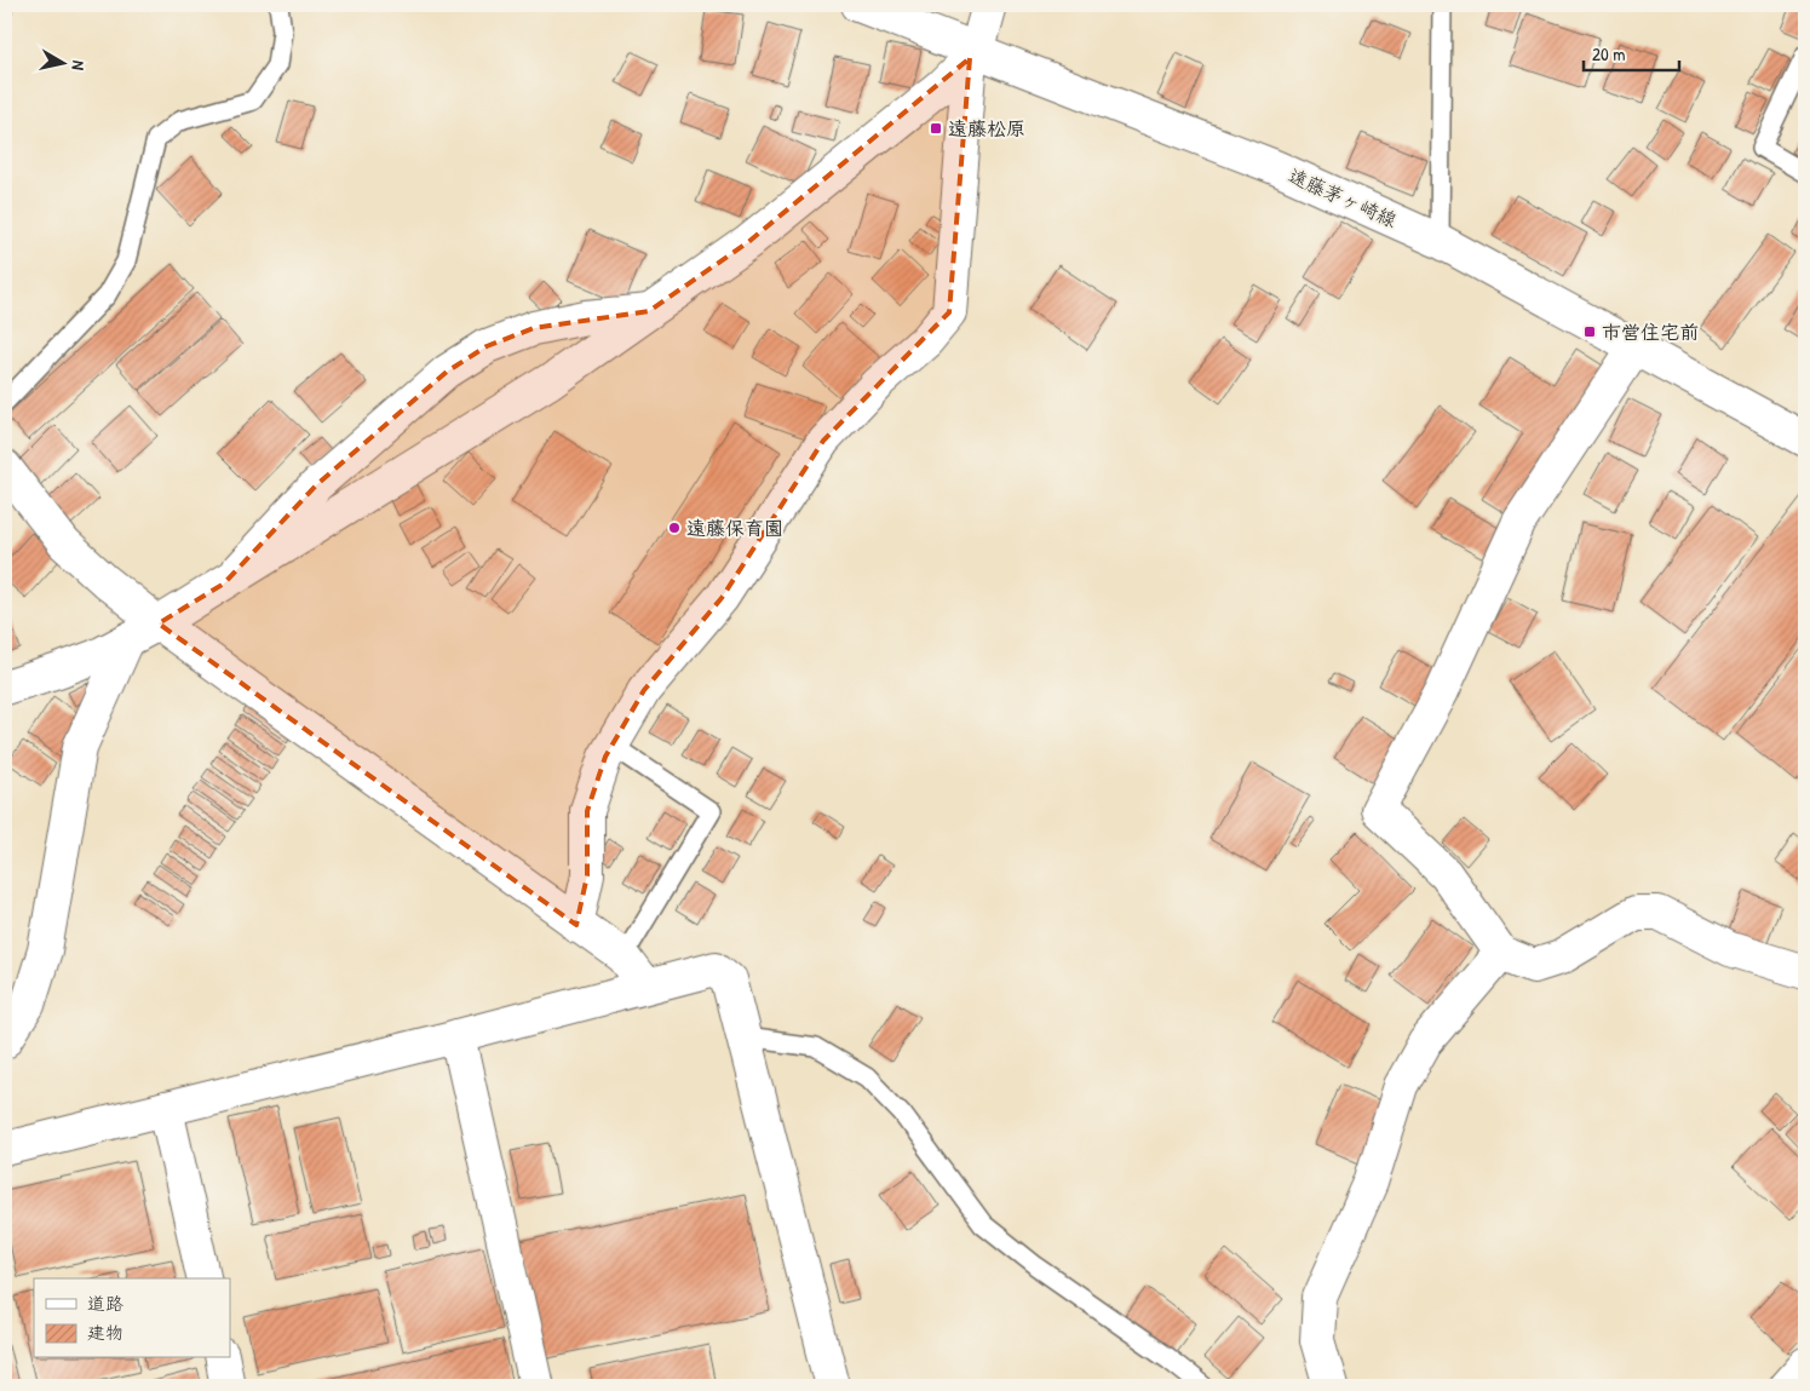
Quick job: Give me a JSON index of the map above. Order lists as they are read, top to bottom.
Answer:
{
  "streets": {
    "street": ["遠藤茅ヶ崎線"]
  },
  "places": {
    "transit": ["遠藤松原", "市営住宅前"],
    "other": ["遠藤保育園"]
  },
  "legend": ["道路", "建物"],
  "scale_bar": "20 m",
  "north": "right"
}
